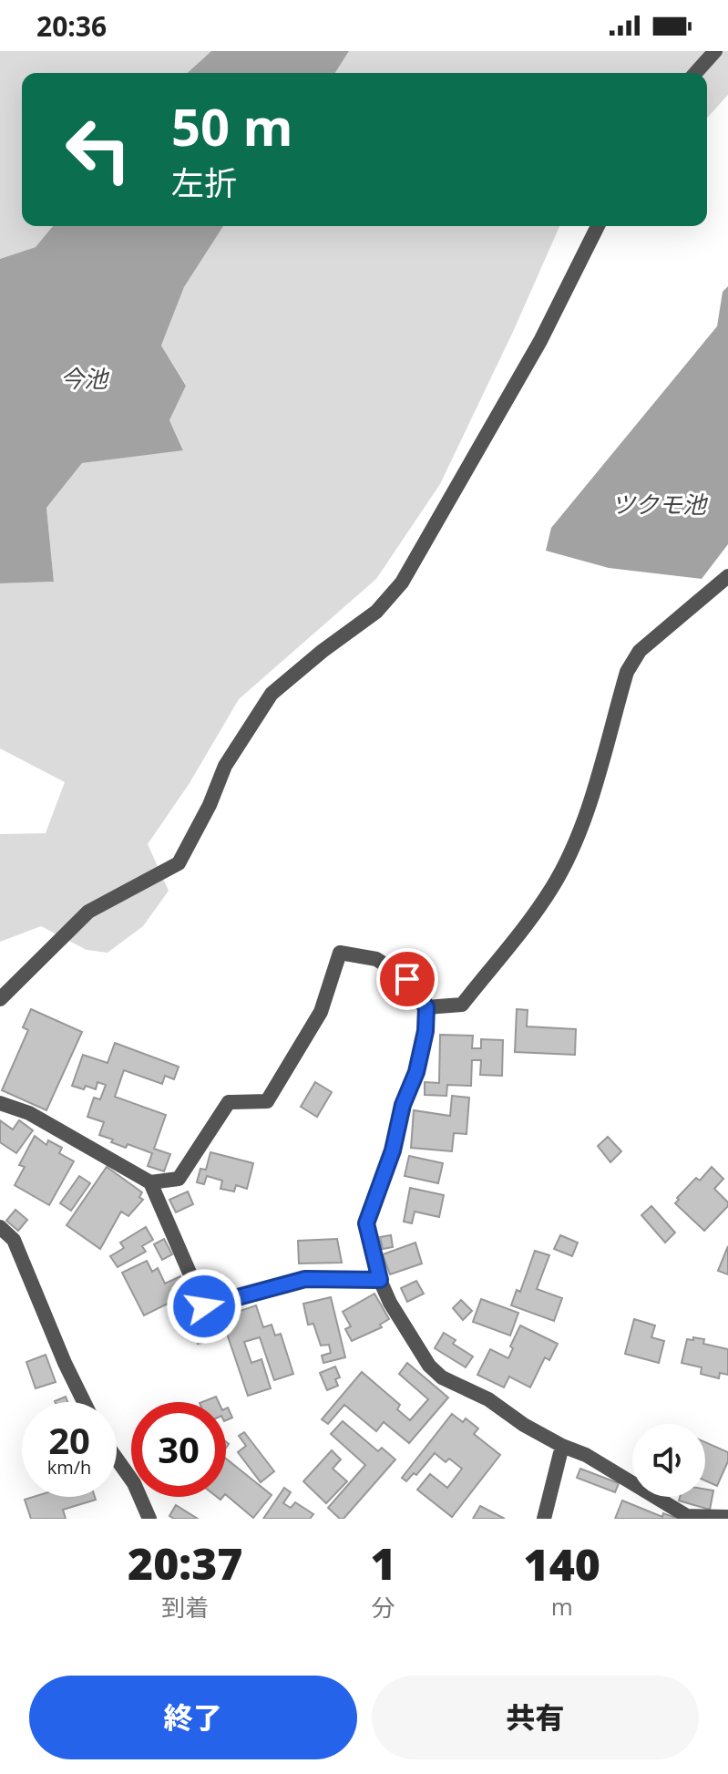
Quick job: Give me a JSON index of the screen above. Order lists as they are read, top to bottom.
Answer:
{
  "water": ["今池", "ツクモ池"],
  "page": {
    "status": "20:36",
    "turn": ["50 m", "左折"],
    "speed": "20 km/h",
    "limit": "30",
    "eta": [
      "20:37",
      "到着",
      "1",
      "分",
      "140",
      "m"
    ],
    "buttons": ["終了", "共有"]
  }
}
